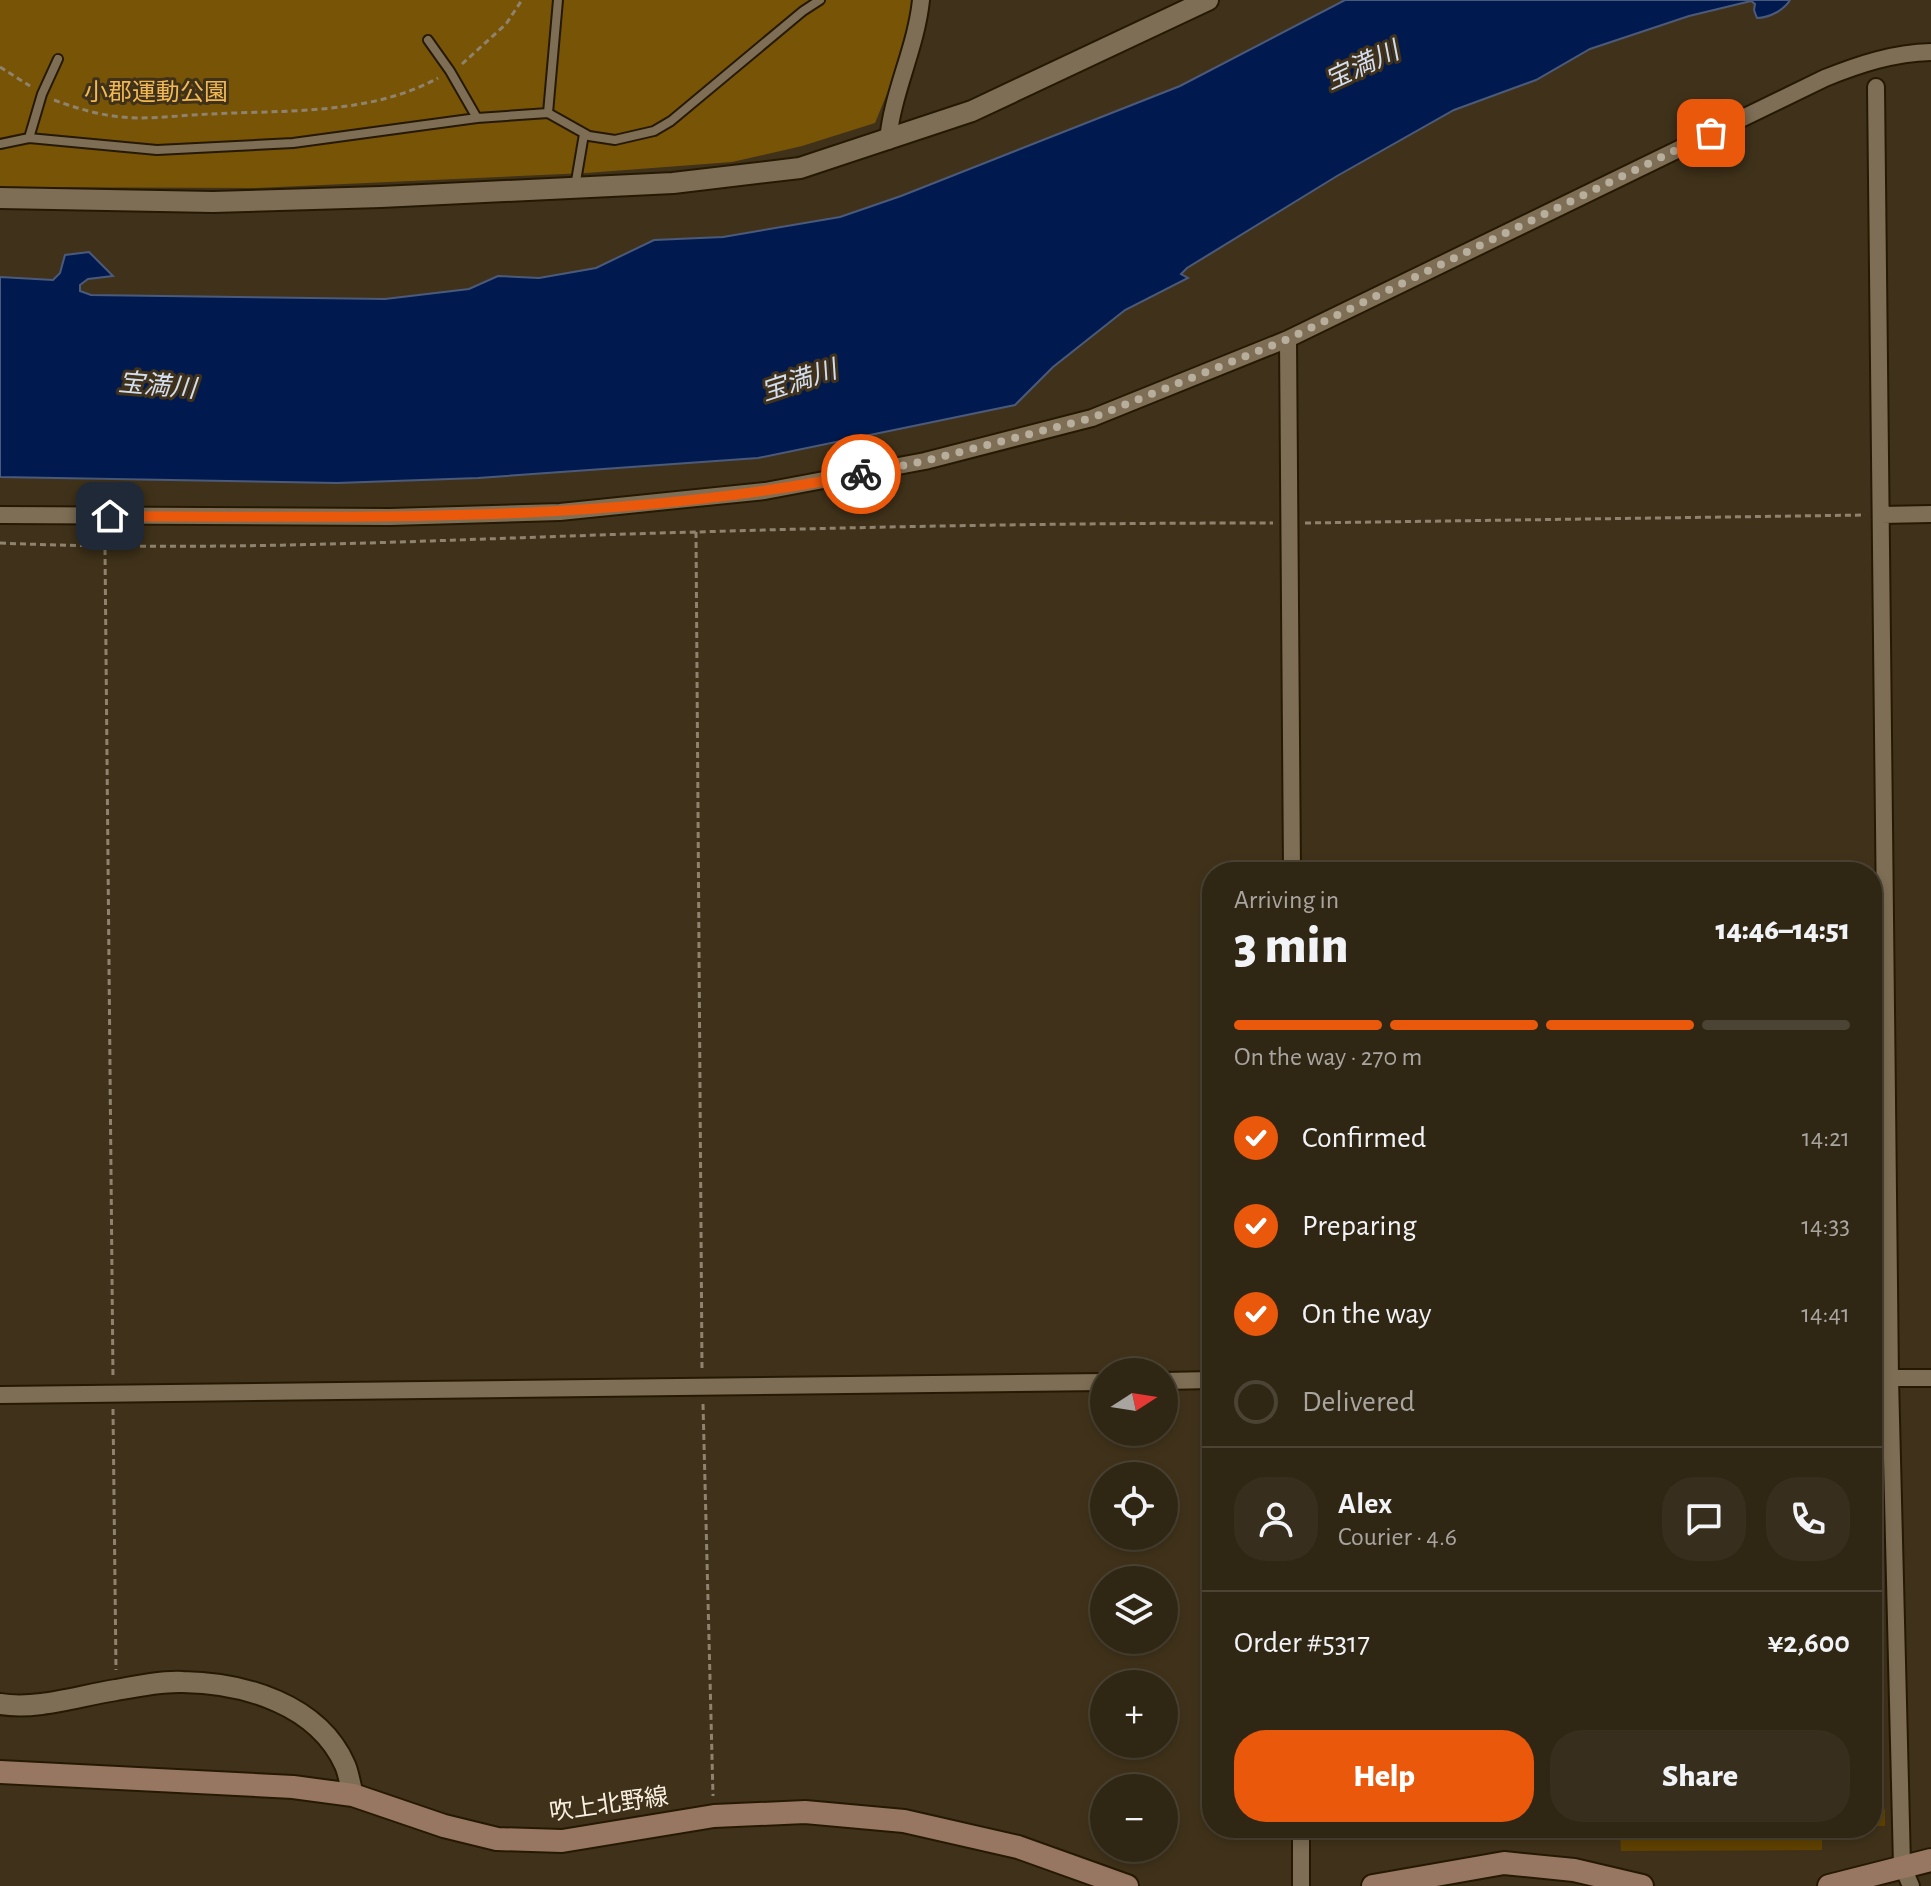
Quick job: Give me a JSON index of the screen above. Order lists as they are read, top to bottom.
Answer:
{
  "streets": {
    "main road": ["吹上北野線"]
  },
  "water": ["宝満川"],
  "parks": ["小郡運動公園"],
  "north": "right",
  "page": {
    "heading": ["3 min", "Arriving in", "14:46–14:51"],
    "panel": [
      "Alex",
      "Courier · 4.6",
      "Order #5317",
      "¥2,600"
    ],
    "bar": "On the way · 270 m",
    "list": [
      ["Confirmed", "14:21"],
      ["Preparing", "14:33"],
      ["On the way", "14:41"],
      "Delivered"
    ],
    "map_buttons": ["+", "−"],
    "buttons": ["Help", "Share"]
  }
}
